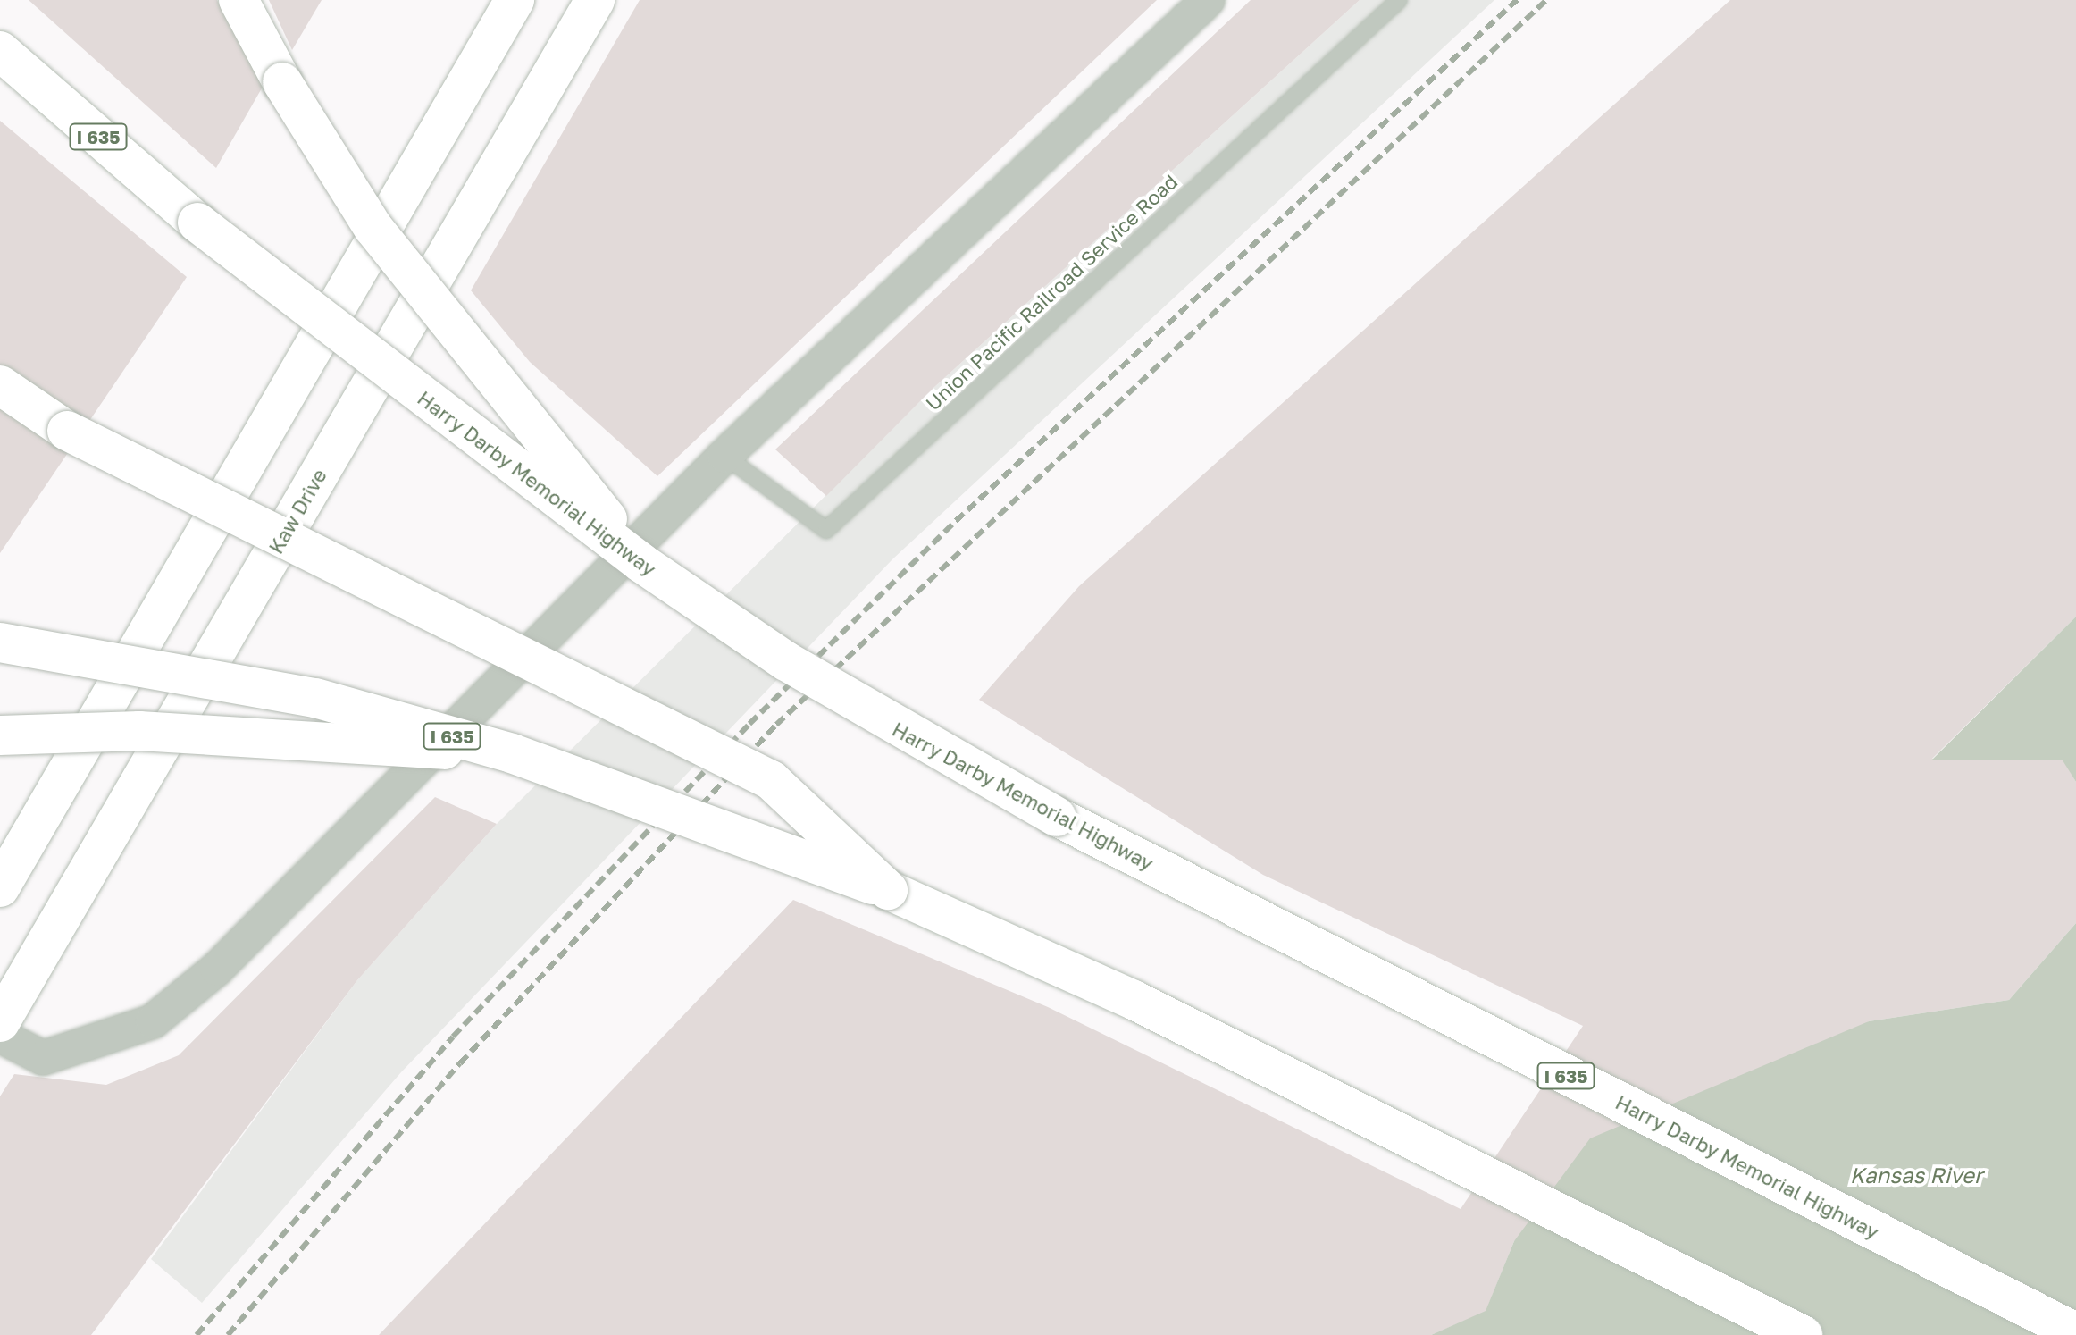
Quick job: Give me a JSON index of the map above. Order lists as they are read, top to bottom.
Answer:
{
  "streets": {
    "main road": ["I 635", "Harry Darby Memorial Highway", "Kaw Drive"],
    "lane": ["Union Pacific Railroad Service Road"]
  },
  "water": ["Kansas River"]
}
